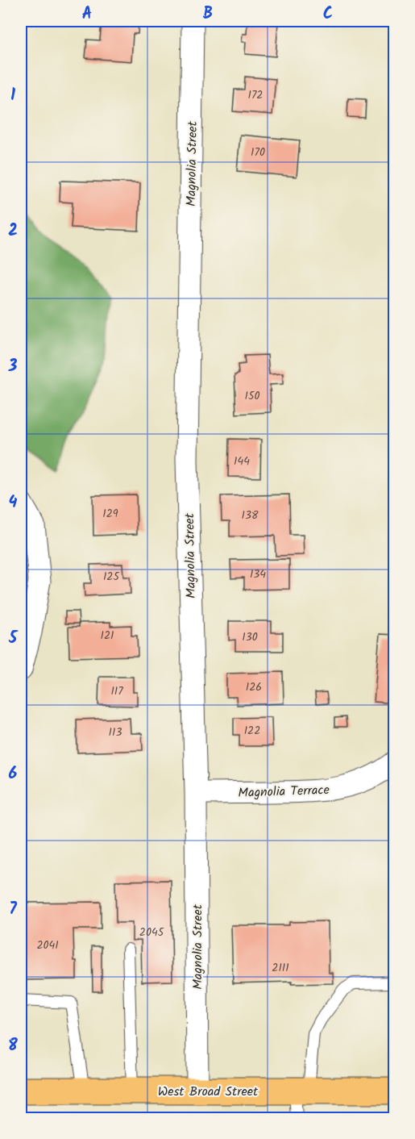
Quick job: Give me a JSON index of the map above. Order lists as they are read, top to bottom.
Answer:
{
  "streets": {
    "main road": ["West Broad Street"],
    "street": ["Magnolia Street", "Magnolia Terrace"]
  },
  "crossings": [
    ["Magnolia Street", "Magnolia Terrace"],
    ["Magnolia Street", "West Broad Street"]
  ],
  "house_numbers": [
    "172",
    "170",
    "150",
    "144",
    "129",
    "138",
    "134",
    "125",
    "121",
    "130",
    "126",
    "117",
    "122",
    "113",
    "2045",
    "2041",
    "2111"
  ],
  "grid": {
    "columns": ["A", "B", "C"],
    "rows": [
      "1",
      "2",
      "3",
      "4",
      "5",
      "6",
      "7",
      "8"
    ]
  }
}
